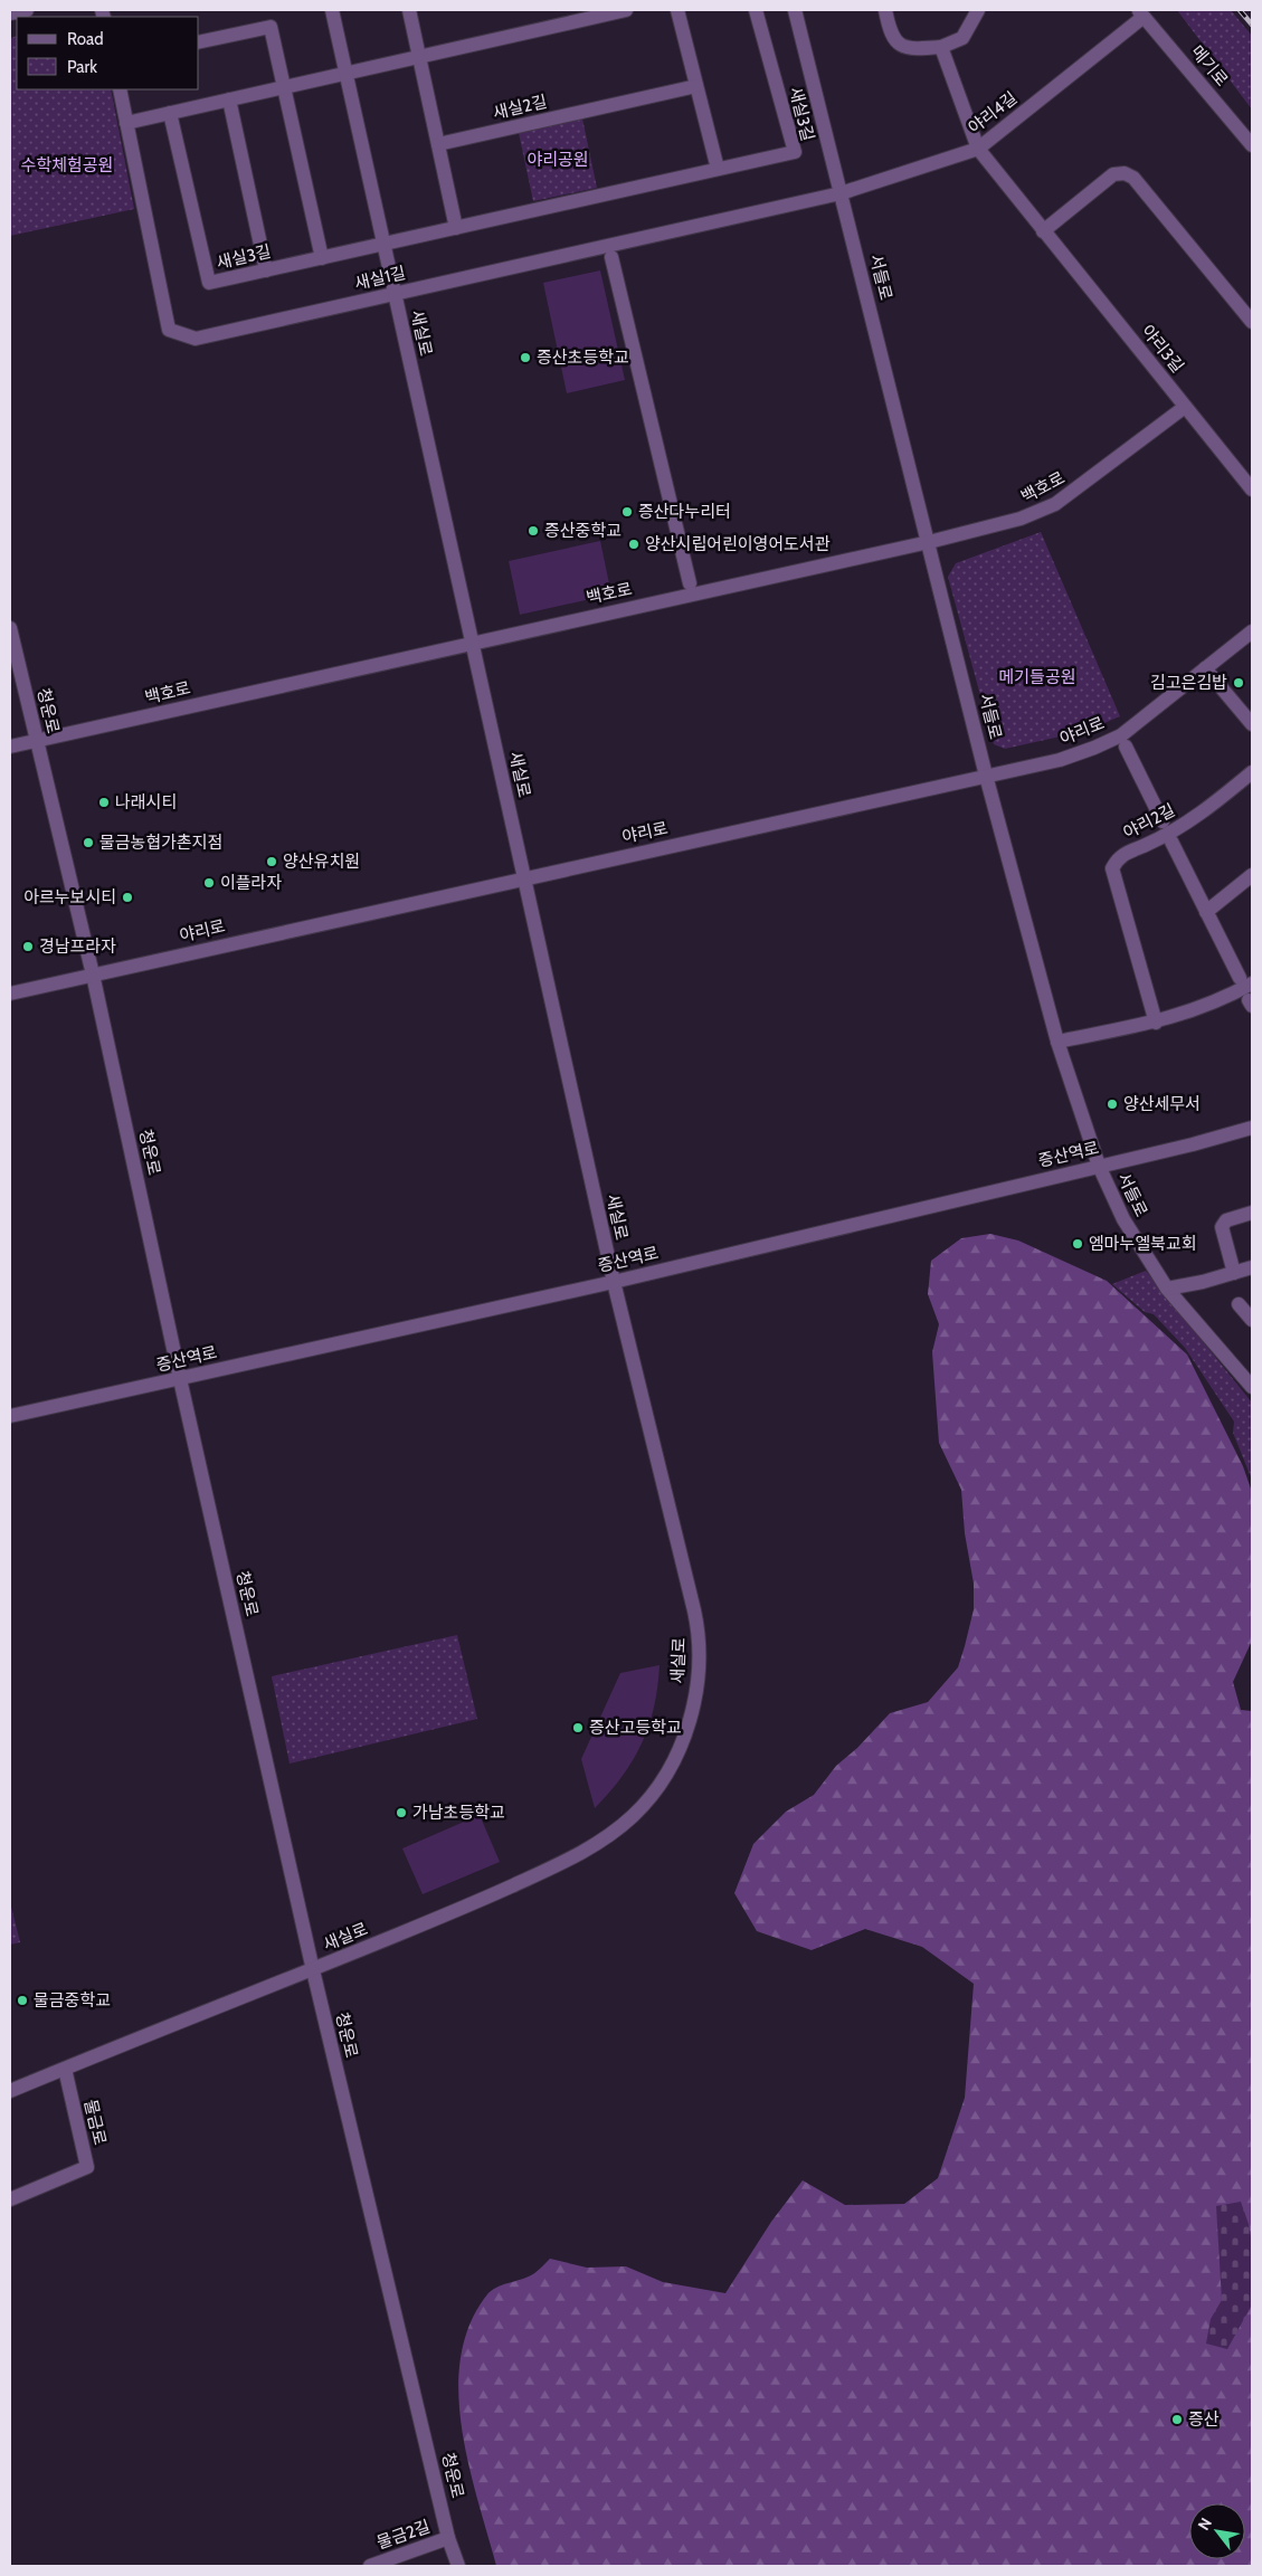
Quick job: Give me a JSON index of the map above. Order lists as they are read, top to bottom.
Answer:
{
  "streets": {
    "street": [
      "메기로",
      "새실2길",
      "야리4길",
      "새실3길",
      "서들로",
      "새실1길",
      "새실로",
      "야리3길",
      "백호로",
      "청운로",
      "야리로",
      "야리2길",
      "증산역로",
      "물금로",
      "물금2길"
    ]
  },
  "crossings": [
    ["메기로", "야리4길"],
    ["야리4길", "서들로"],
    ["야리4길", "새실1길"],
    ["야리4길", "야리3길"],
    ["새실3길", "새실로"],
    ["서들로", "새실1길"],
    ["서들로", "백호로"],
    ["서들로", "야리로"],
    ["서들로", "증산역로"],
    ["새실1길", "새실로"],
    ["새실로", "백호로"],
    ["새실로", "청운로"],
    ["새실로", "야리로"],
    ["새실로", "증산역로"],
    ["새실로", "물금로"],
    ["야리3길", "백호로"],
    ["백호로", "청운로"],
    ["청운로", "야리로"],
    ["청운로", "증산역로"],
    ["청운로", "물금2길"]
  ],
  "parks": ["야리공원", "수학체험공원", "메기들공원"],
  "places": [
    "증산초등학교",
    "증산다누리터",
    "증산중학교",
    "양산시립어린이영어도서관",
    "김고은김밥",
    "나래시티",
    "물금농협가촌지점",
    "양산유치원",
    "이플라자",
    "아르누보시티",
    "경남프라자",
    "양산세무서",
    "엠마누엘북교회",
    "증산고등학교",
    "가남초등학교",
    "물금중학교",
    "증산"
  ],
  "legend": ["Road", "Park"],
  "north": "top left"
}
